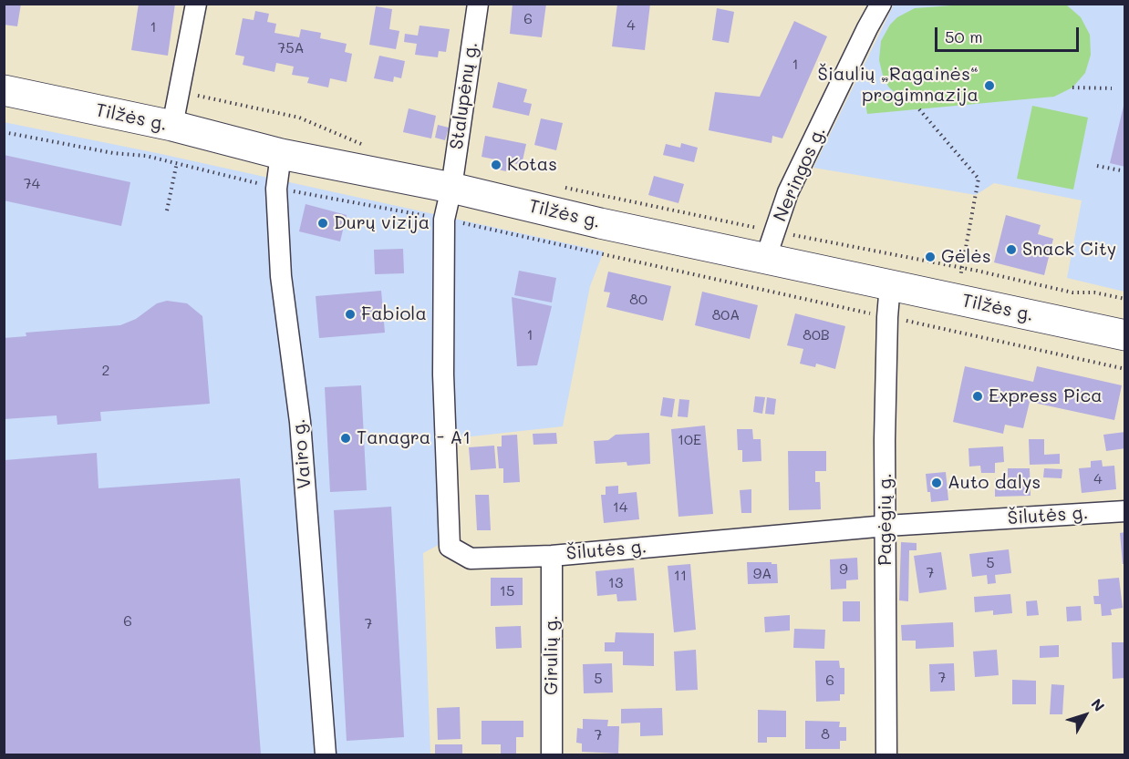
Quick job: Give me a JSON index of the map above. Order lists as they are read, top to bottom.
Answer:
{
  "streets": {
    "highway": ["Tilžės g."],
    "street": [
      "Stalupėnų g.",
      "Neringos g.",
      "Vairo g.",
      "Šilutės g.",
      "Pagėgių g.",
      "Girulių g."
    ]
  },
  "crossings": [
    ["Stalupėnų g.", "Tilžės g."],
    ["Stalupėnų g.", "Šilutės g."],
    ["Tilžės g.", "Neringos g."],
    ["Tilžės g.", "Vairo g."],
    ["Tilžės g.", "Šilutės g."],
    ["Tilžės g.", "Pagėgių g."],
    ["Šilutės g.", "Pagėgių g."],
    ["Šilutės g.", "Girulių g."]
  ],
  "places": [
    "Šiaulių „Ragainės“ progimnazija",
    "Kotas",
    "Durų vizija",
    "Snack City",
    "Gėlės",
    "Fabiola",
    "Express Pica",
    "Tanagra - A1",
    "Auto dalys"
  ],
  "house_numbers": [
    "6",
    "4",
    "1",
    "75A",
    "1",
    "74",
    "80",
    "80A",
    "1",
    "80B",
    "2",
    "10E",
    "4",
    "14",
    "5",
    "9",
    "7",
    "9A",
    "11",
    "13",
    "15",
    "6",
    "7",
    "7",
    "5",
    "6",
    "8",
    "7"
  ],
  "scale_bar": "50 m",
  "north": "top right"
}
